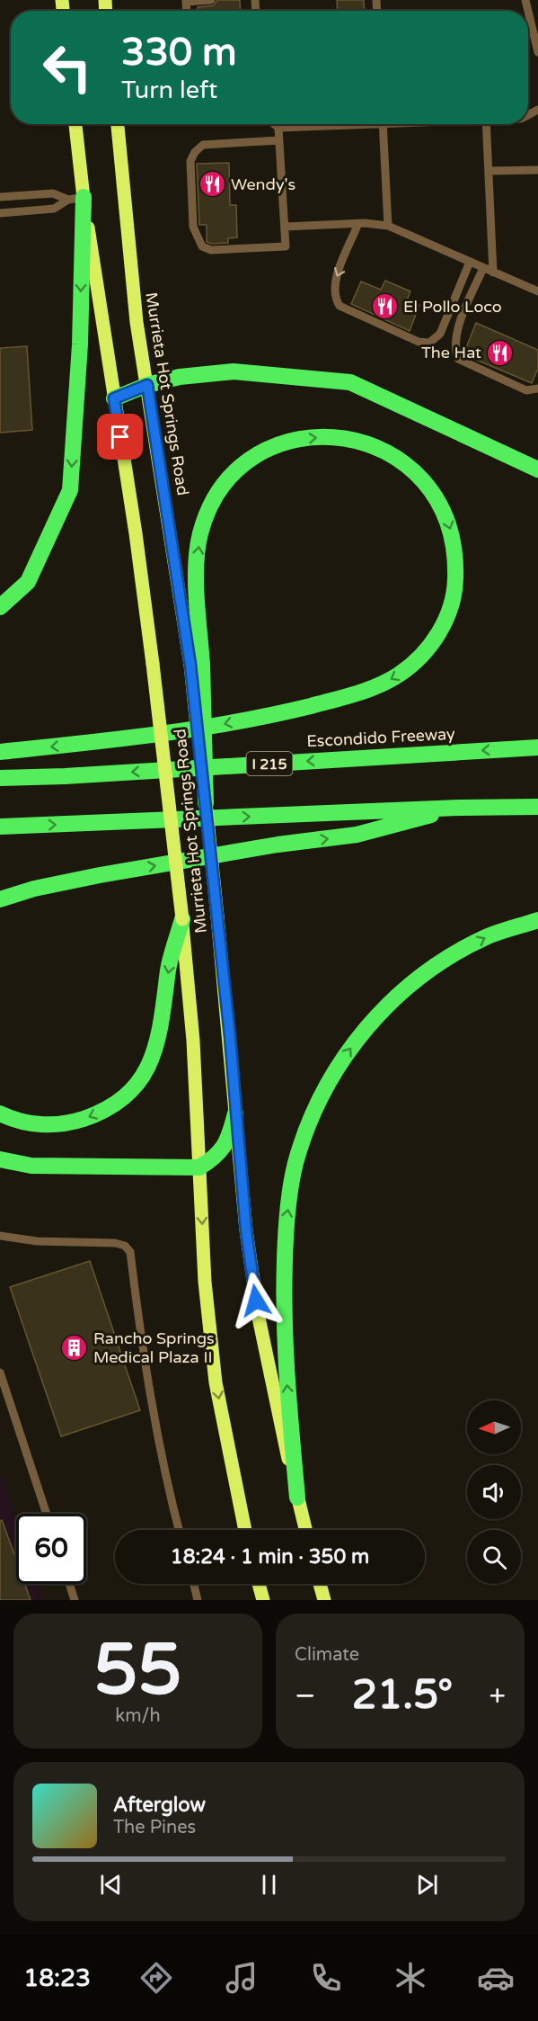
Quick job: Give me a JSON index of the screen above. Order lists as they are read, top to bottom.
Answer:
{
  "streets": {
    "highway": ["Escondido Freeway", "I 215"],
    "main road": ["Murrieta Hot Springs Road"]
  },
  "places": {
    "restaurant": ["Wendy's", "El Pollo Loco", "The Hat"],
    "building": ["Rancho Springs Medical Plaza II"]
  },
  "north": "left",
  "page": {
    "turn": ["330 m", "Turn left"],
    "limit": "60",
    "trip": "18:24 · 1 min · 350 m",
    "tile": [
      ["55", "km/h"],
      "Climate"
    ],
    "heat": ["−", "21.5°", "+"],
    "song": ["Afterglow", "The Pines"],
    "tabs": "18:23"
  }
}
